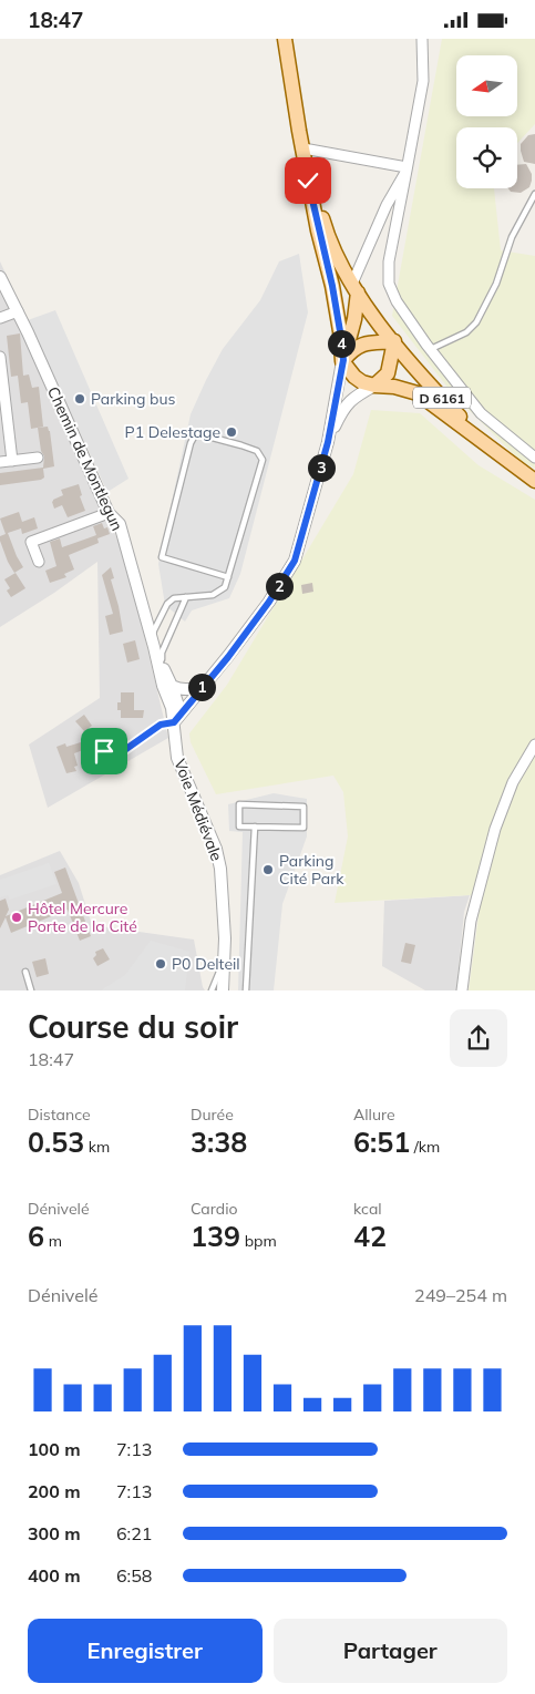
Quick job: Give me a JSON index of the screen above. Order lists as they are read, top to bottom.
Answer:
{
  "streets": {
    "main road": ["D 6161"],
    "street": ["Chemin de Montlegun", "Voie Médiévale"]
  },
  "crossings": [
    ["Chemin de Montlegun", "Voie Médiévale"]
  ],
  "places": [
    "Parking bus",
    "P1 Delestage",
    "Parking Cité Park",
    "Hôtel Mercure Porte de la Cité",
    "P0 Delteil"
  ],
  "north": "left",
  "page": {
    "status": "18:47",
    "pins": [
      "4",
      "3",
      "2",
      "1"
    ],
    "heading": ["Course du soir", "18:47"],
    "stats": [
      ["Distance", "0.53 km"],
      ["Durée", "3:38"],
      ["Allure", "6:51 /km"],
      ["Dénivelé", "6 m"],
      ["Cardio", "139 bpm"],
      ["kcal", "42"]
    ],
    "chart": ["Dénivelé", "249–254 m"],
    "list": [
      {
        "name": "100 m",
        "note": "7:13"
      },
      {
        "name": "200 m",
        "note": "7:13"
      },
      {
        "name": "300 m",
        "note": "6:21"
      },
      {
        "name": "400 m",
        "note": "6:58"
      }
    ],
    "buttons": ["Enregistrer", "Partager"]
  }
}
